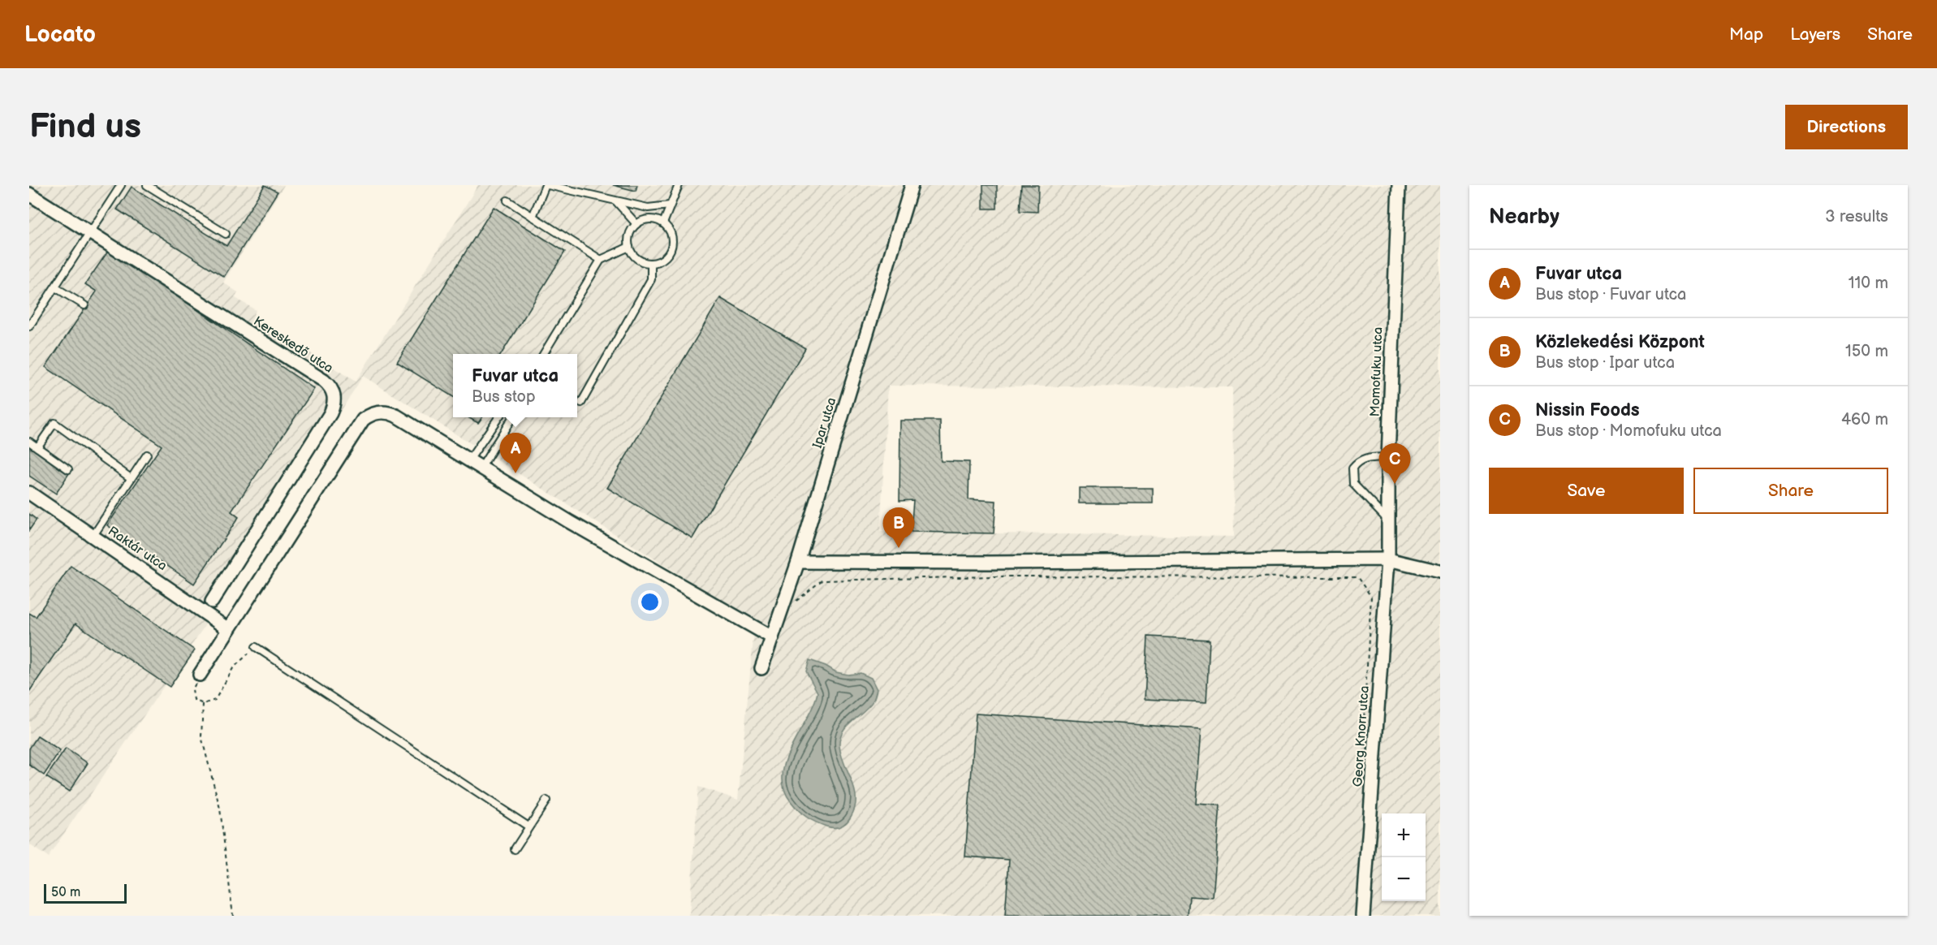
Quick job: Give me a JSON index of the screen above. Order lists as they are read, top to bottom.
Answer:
{
  "streets": {
    "street": [
      "Kereskedő utca",
      "Momofuku utca",
      "Ipar utca",
      "Raktár utca",
      "Georg Knorr utca"
    ]
  },
  "crossings": [
    ["Momofuku utca", "Georg Knorr utca"]
  ],
  "scale_bar": "50 m",
  "page": {
    "header": "Locato",
    "nav": ["Map", "Layers", "Share"],
    "buttons": [
      "Directions",
      ["Save", "Share"]
    ],
    "title": "Find us",
    "heading": ["Nearby", "3 results"],
    "list": [
      {
        "mark": "A",
        "name": "Fuvar utca",
        "note": "Bus stop · Fuvar utca",
        "value": "110 m"
      },
      {
        "mark": "B",
        "name": "Közlekedési Központ",
        "note": "Bus stop · Ipar utca",
        "value": "150 m"
      },
      {
        "mark": "C",
        "name": "Nissin Foods",
        "note": "Bus stop · Momofuku utca",
        "value": "460 m"
      }
    ],
    "popup": ["Fuvar utca", "Bus stop"],
    "pins": ["A", "C", "B"],
    "map_buttons": ["+", "−"],
    "scale": "50 m"
  }
}
